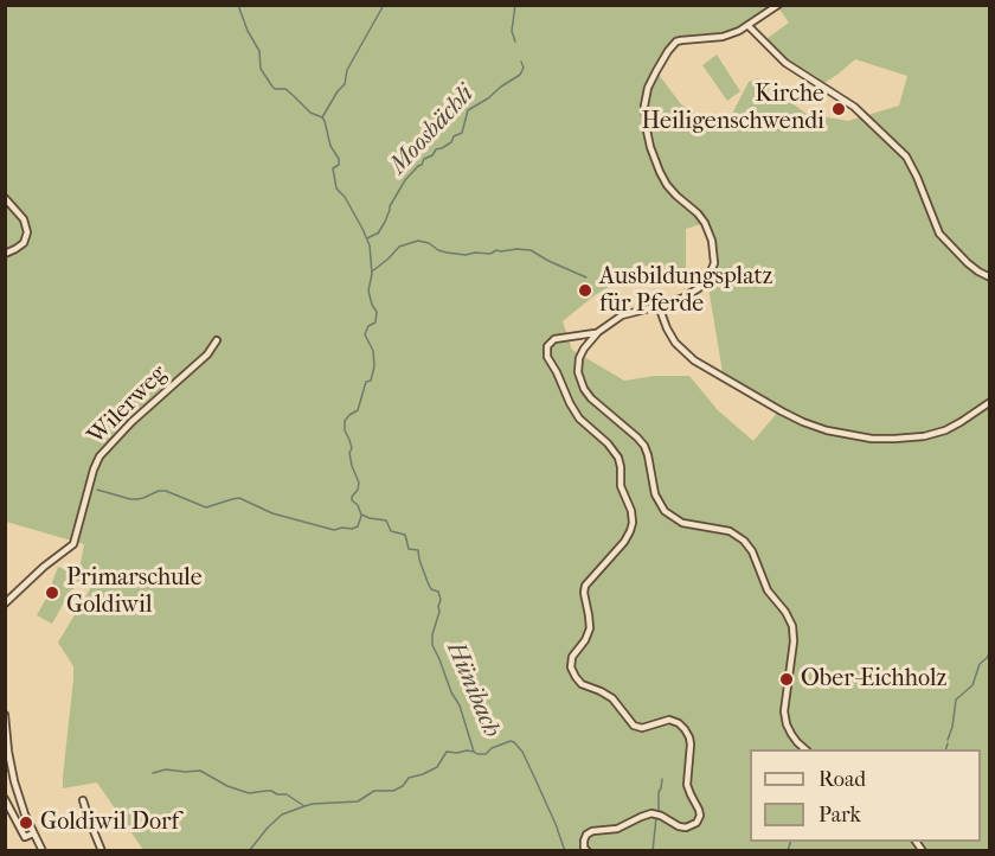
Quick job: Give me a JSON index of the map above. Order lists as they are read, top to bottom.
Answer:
{
  "streets": {
    "street": ["Wilerweg"]
  },
  "water": ["Moosbächli", "Hünibach"],
  "places": [
    "Kirche Heiligenschwendi",
    "Ausbildungsplatz für Pferde",
    "Primarschule Goldiwil",
    "Ober-Eichholz",
    "Goldiwil Dorf"
  ],
  "legend": ["Road", "Park"]
}
